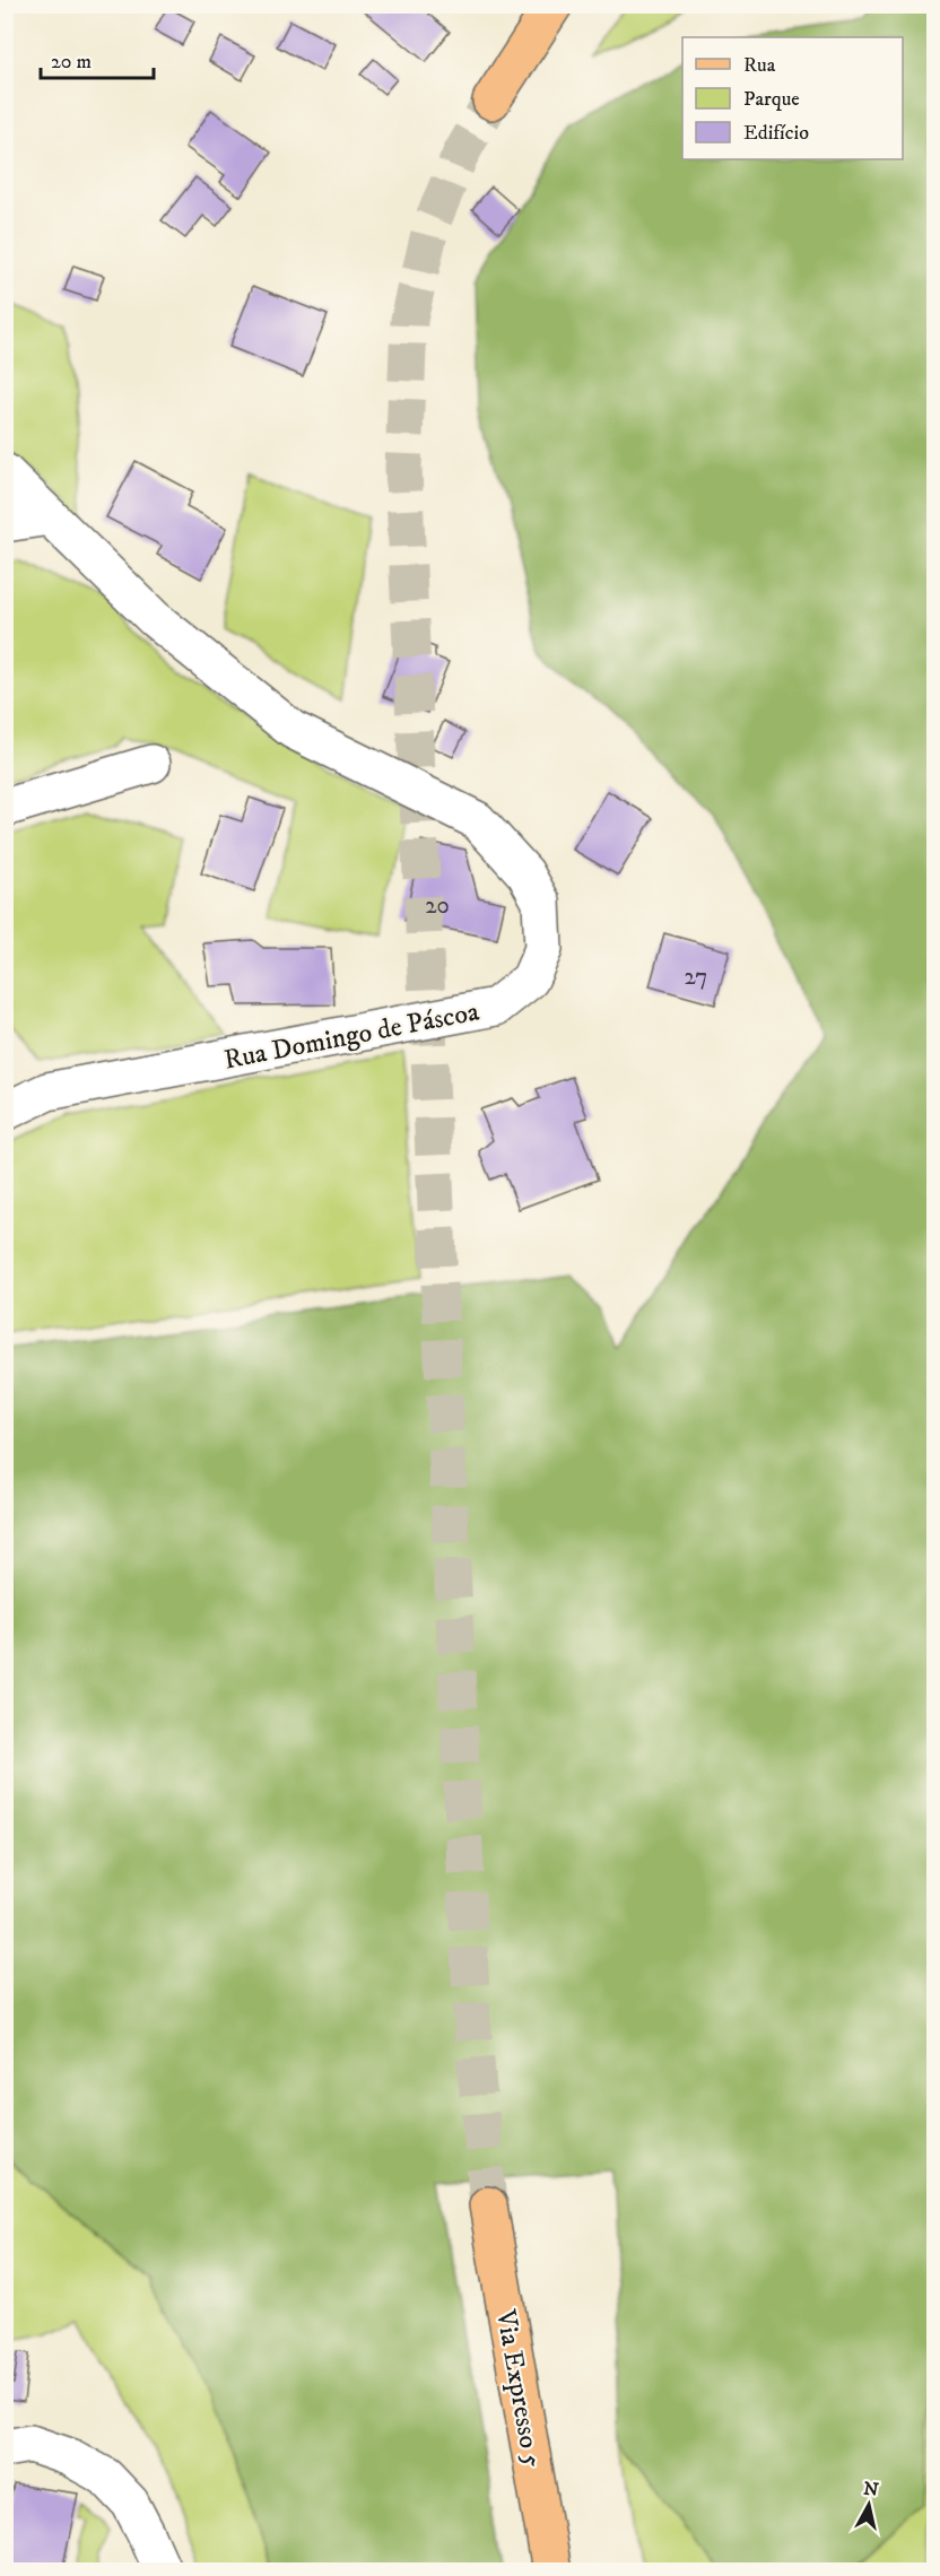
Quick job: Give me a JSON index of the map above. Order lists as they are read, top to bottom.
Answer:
{
  "streets": {
    "main road": ["Via Expresso 5"],
    "street": ["Rua Domingo de Páscoa"]
  },
  "house_numbers": ["20", "27"],
  "legend": ["Rua", "Parque", "Edifício"],
  "scale_bar": "20 m",
  "north": "top"
}
